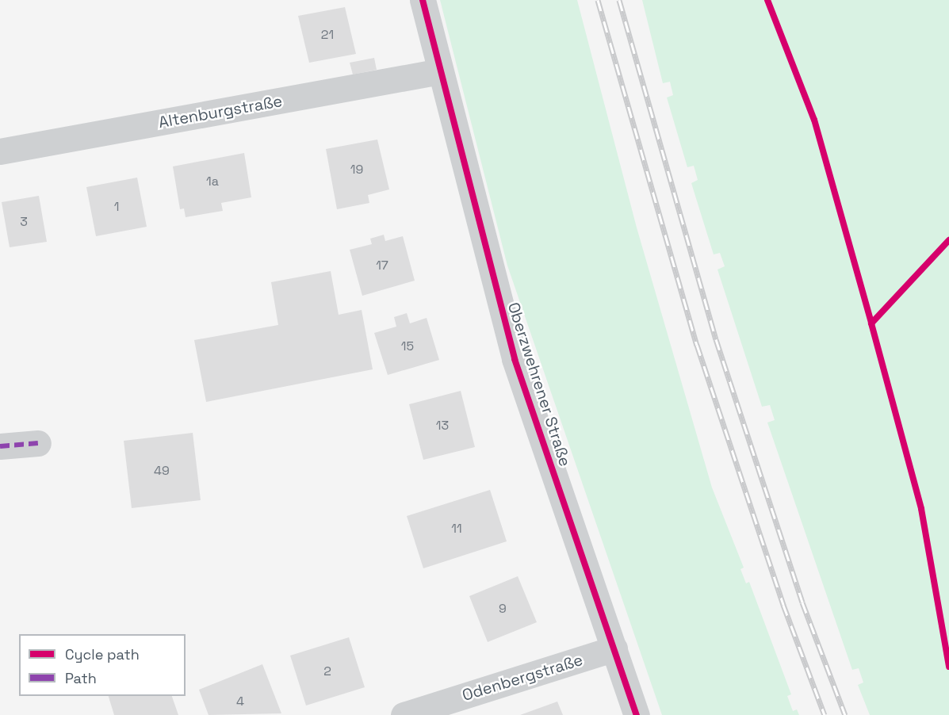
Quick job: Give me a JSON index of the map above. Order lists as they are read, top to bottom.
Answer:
{
  "streets": {
    "street": ["Altenburgstraße", "Oberzwehrener Straße", "Odenbergstraße"]
  },
  "crossings": [
    ["Altenburgstraße", "Oberzwehrener Straße"],
    ["Oberzwehrener Straße", "Odenbergstraße"]
  ],
  "house_numbers": [
    "21",
    "19",
    "1a",
    "1",
    "3",
    "17",
    "15",
    "13",
    "49",
    "11",
    "9",
    "2",
    "4"
  ],
  "legend": ["Cycle path", "Path"]
}
